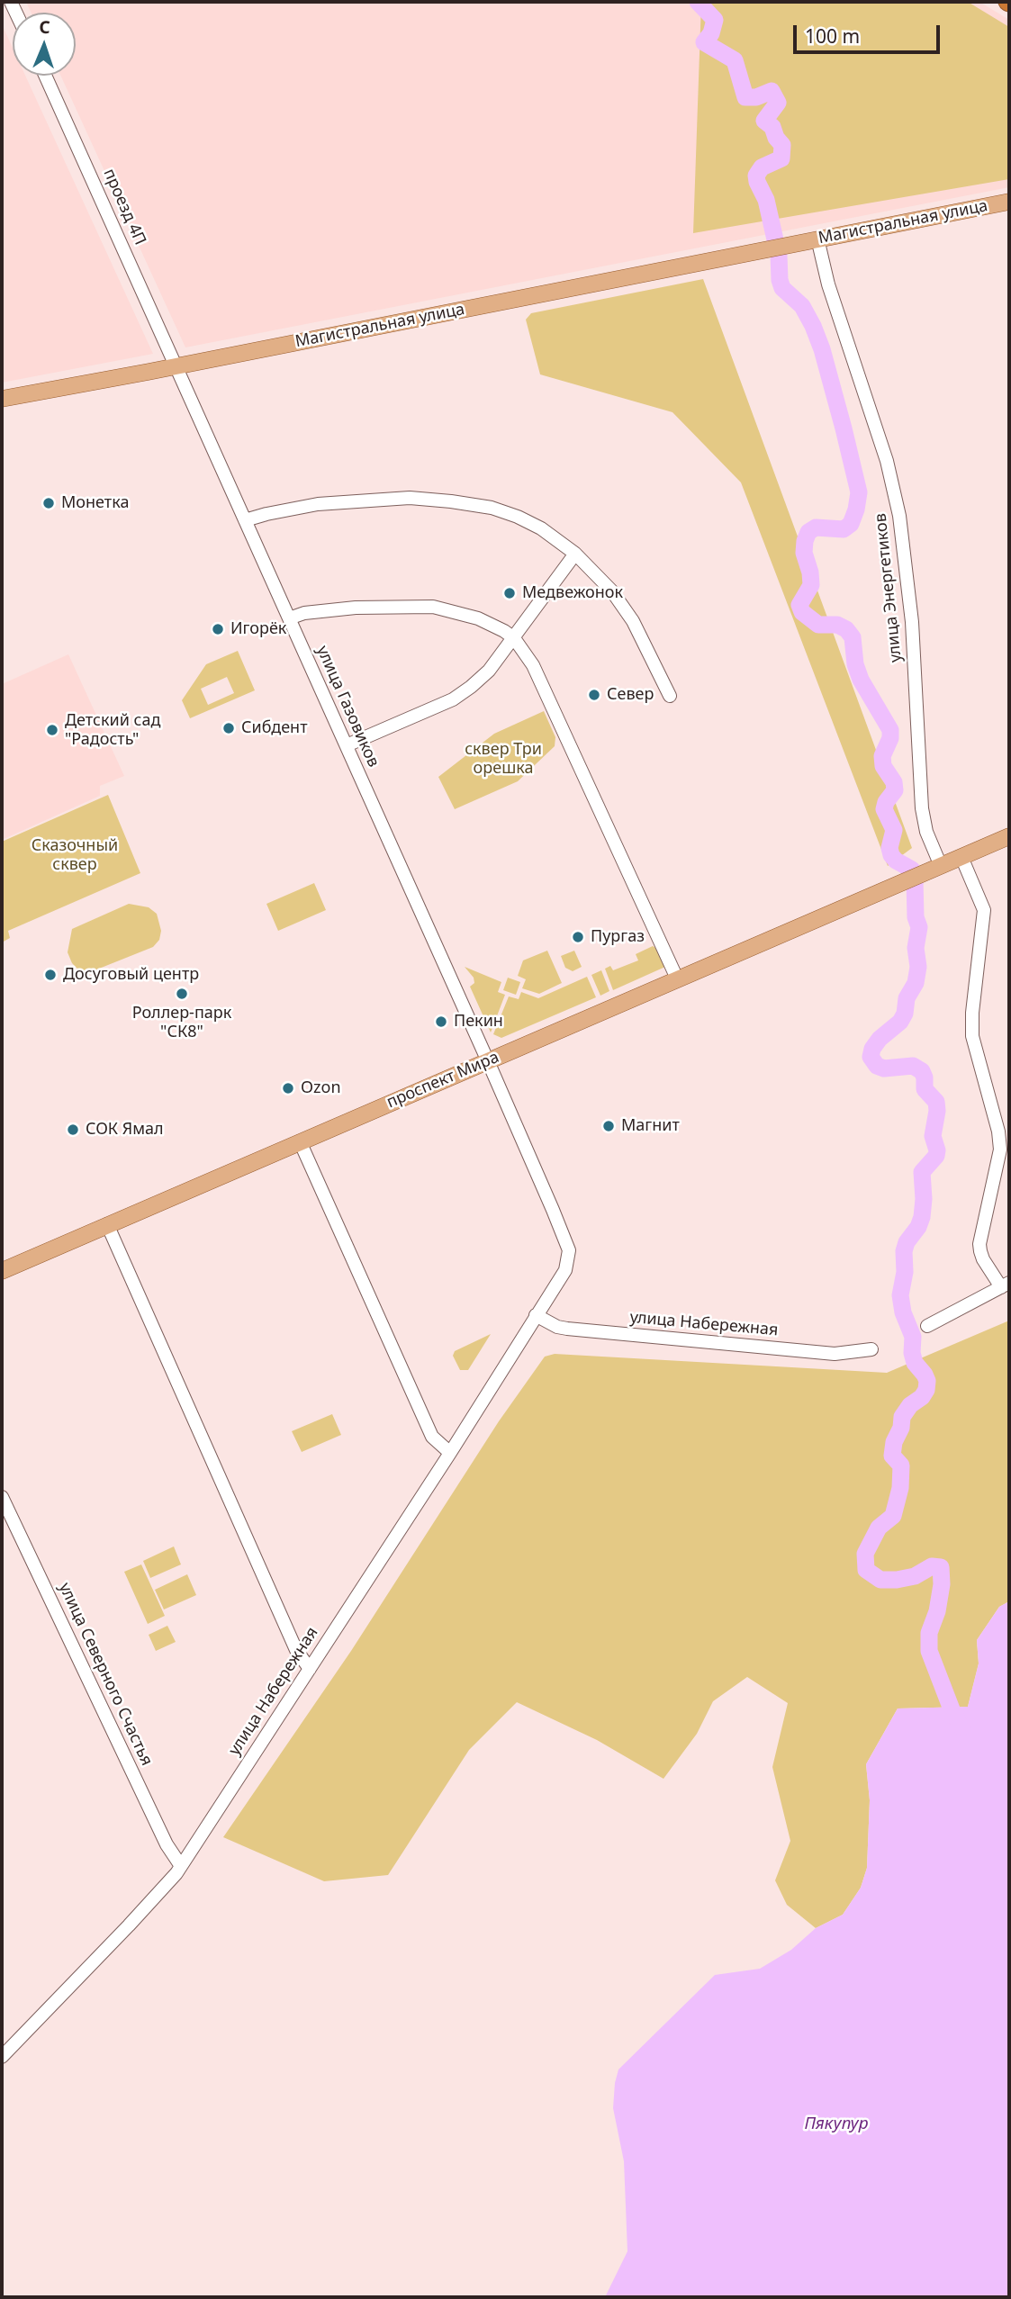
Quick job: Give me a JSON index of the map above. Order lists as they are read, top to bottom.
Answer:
{
  "streets": {
    "main road": ["Магистральная улица", "проспект Мира"],
    "street": [
      "проезд 4П",
      "улица Энергетиков",
      "улица Газовиков",
      "улица Набережная",
      "улица Северного Счастья"
    ]
  },
  "crossings": [
    ["проезд 4П", "Магистральная улица"],
    ["проезд 4П", "улица Газовиков"],
    ["Магистральная улица", "улица Энергетиков"],
    ["Магистральная улица", "улица Газовиков"],
    ["улица Энергетиков", "проспект Мира"],
    ["улица Газовиков", "проспект Мира"],
    ["улица Газовиков", "улица Набережная"],
    ["проспект Мира", "улица Набережная"],
    ["улица Набережная", "улица Северного Счастья"]
  ],
  "water": ["Пякупур"],
  "parks": ["сквер Три орешка", "Сказочный сквер"],
  "places": [
    "Монетка",
    "Медвежонок",
    "Игорёк",
    "Север",
    "Сибдент",
    "Детский сад \"Радость\"",
    "Пургаз",
    "Досуговый центр",
    "Роллер-парк \"СК8\"",
    "Пекин",
    "Ozon",
    "Магнит",
    "СОК Ямал"
  ],
  "scale_bar": "100 m",
  "north": "top"
}
